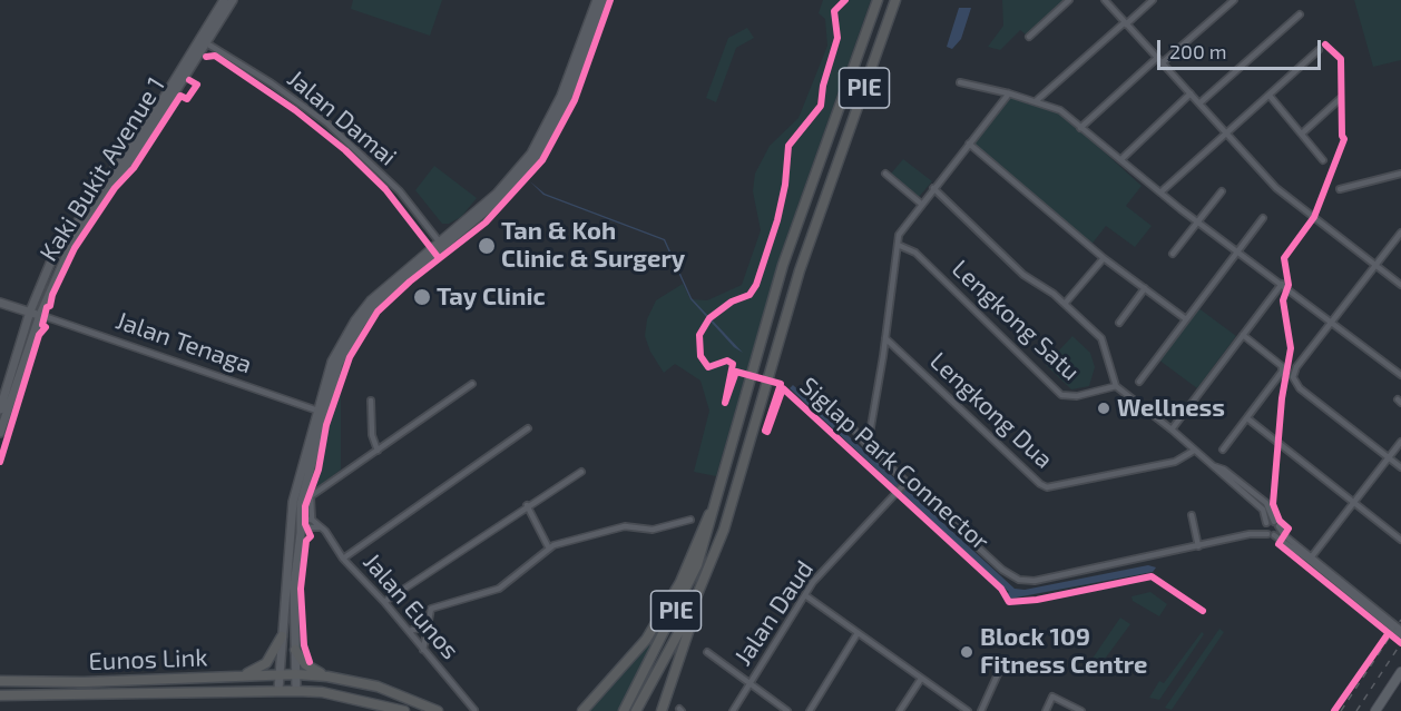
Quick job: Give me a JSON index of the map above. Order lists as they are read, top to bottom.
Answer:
{
  "streets": {
    "highway": ["PIE", "Eunos Link"],
    "main road": ["Kaki Bukit Avenue 1", "Jalan Tenaga"],
    "street": [
      "Jalan Damai",
      "Lengkong Satu",
      "Lengkong Dua",
      "Jalan Eunos",
      "Jalan Daud"
    ],
    "cycle path": ["Siglap Park Connector"]
  },
  "crossings": [
    ["Jalan Damai", "Kaki Bukit Avenue 1"],
    ["Kaki Bukit Avenue 1", "Jalan Tenaga"]
  ],
  "places": [
    "Tan & Koh Clinic & Surgery",
    "Tay Clinic",
    "Wellness",
    "Block 109 Fitness Centre"
  ],
  "scale_bar": "200 m"
}
